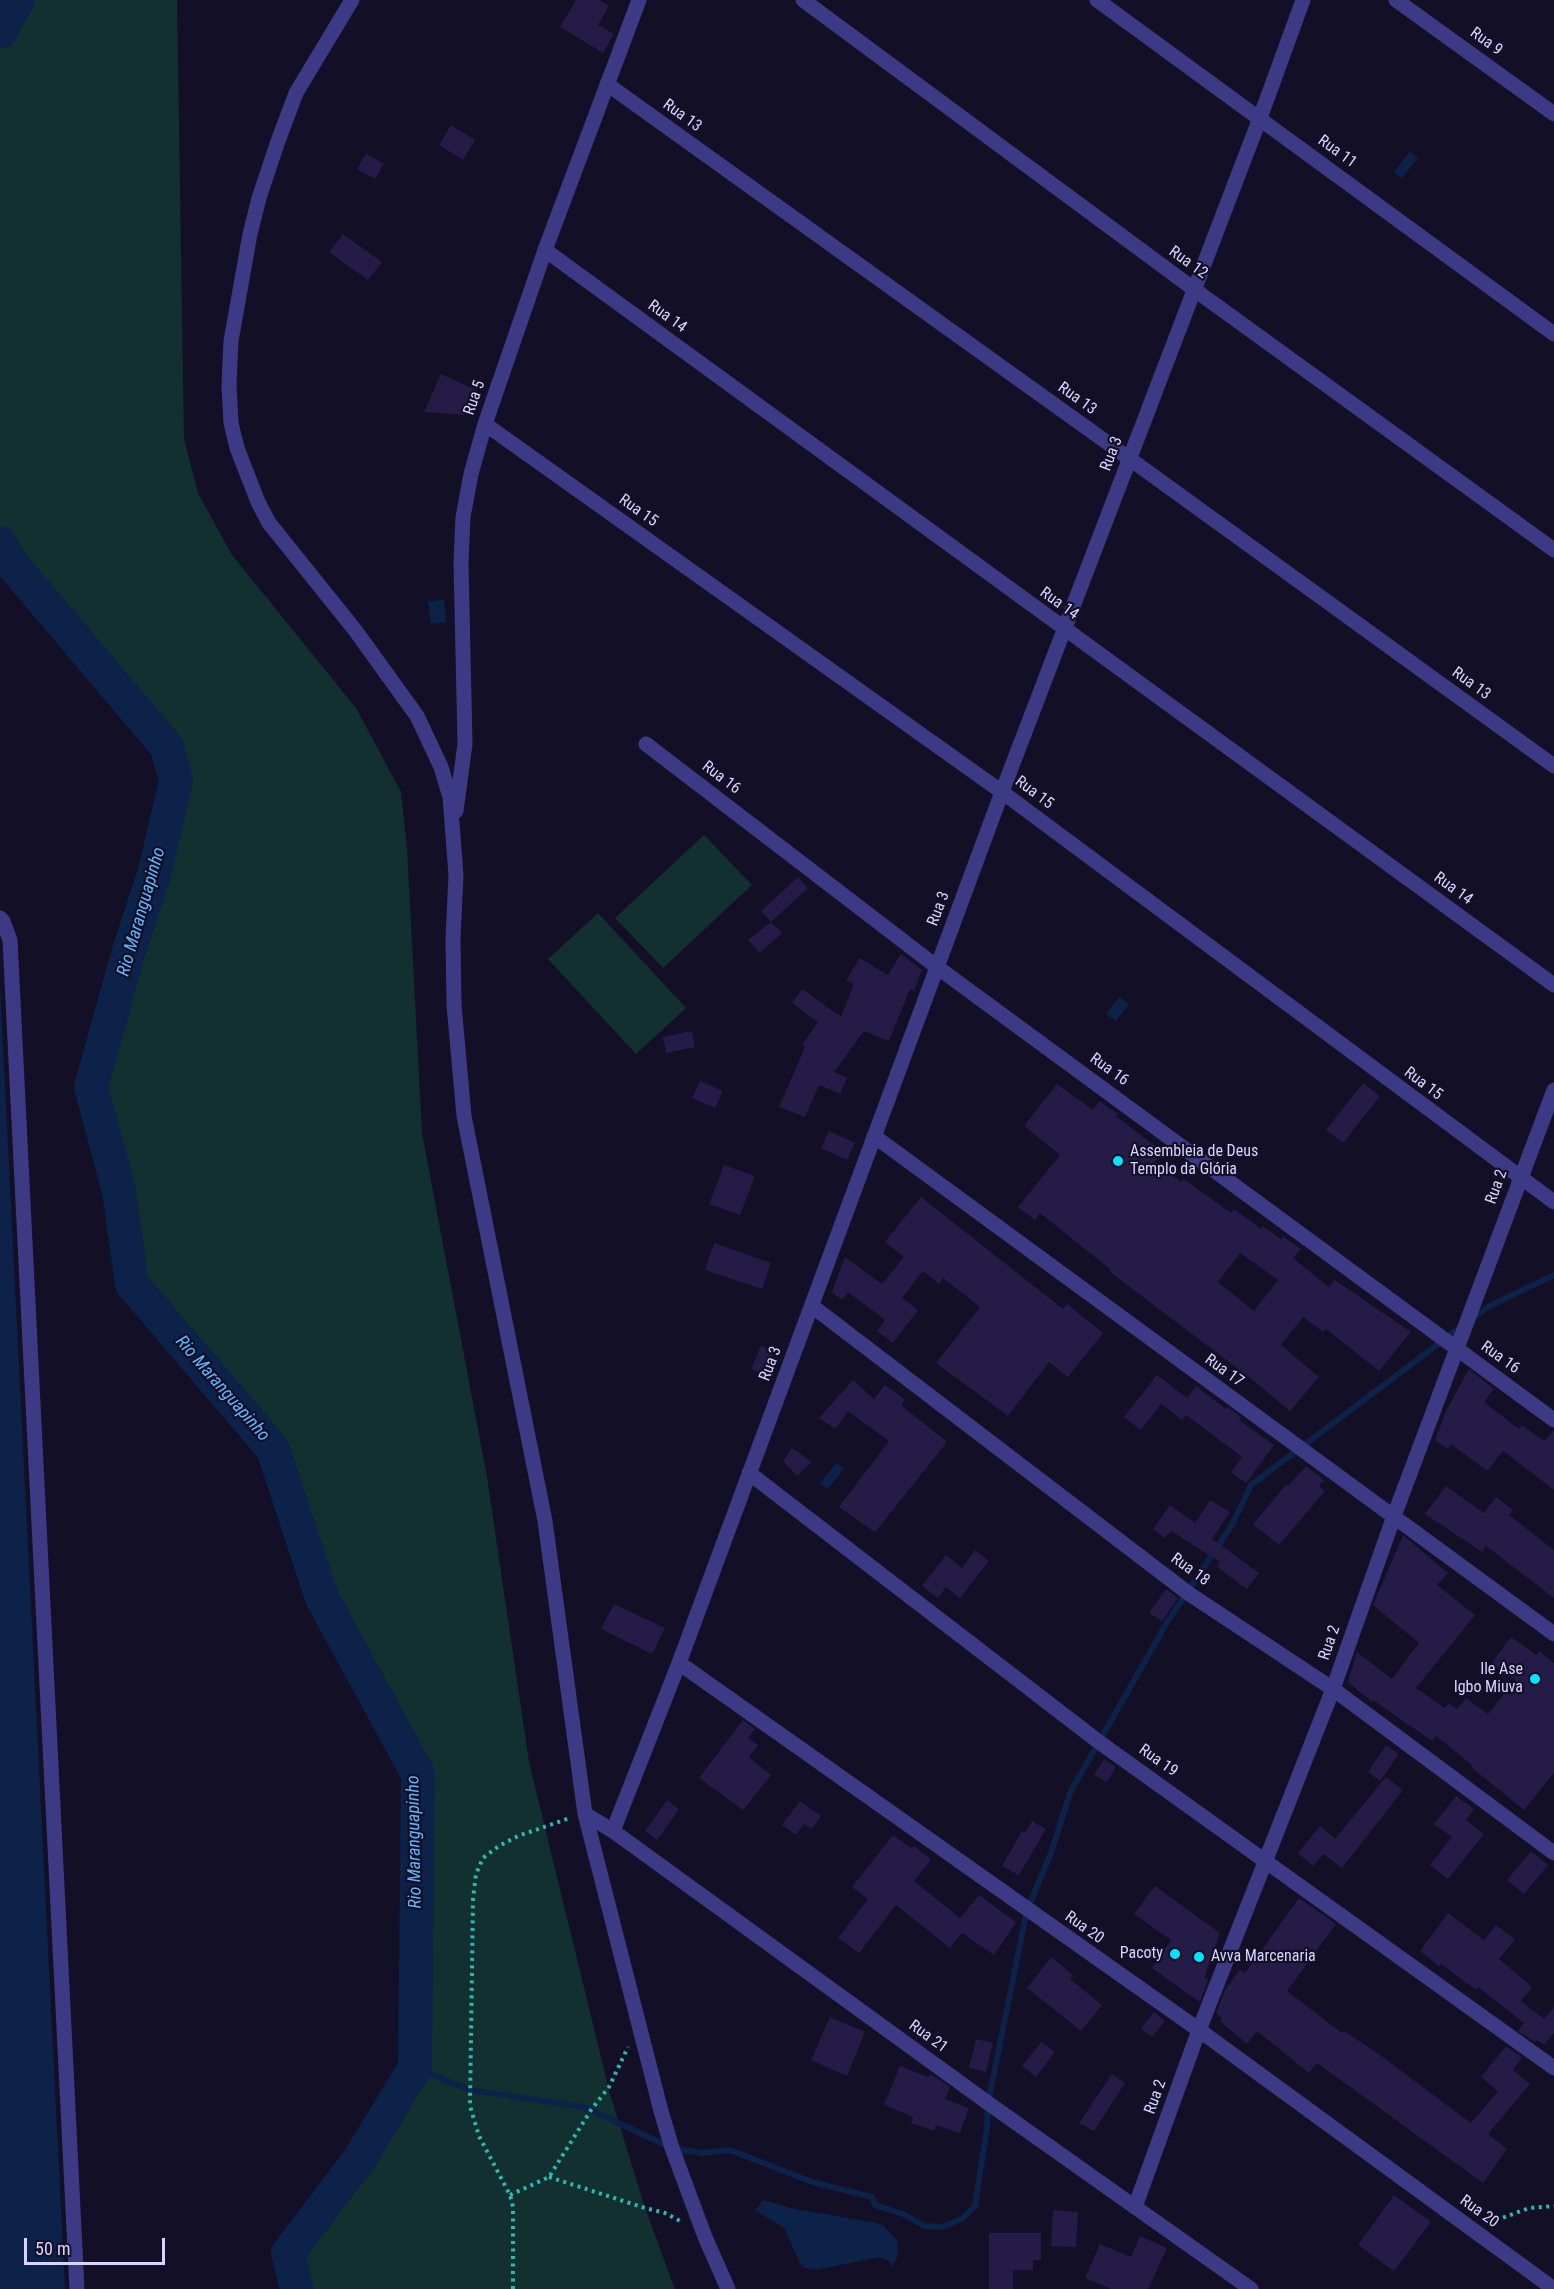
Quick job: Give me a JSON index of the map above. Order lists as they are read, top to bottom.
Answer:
{
  "streets": {
    "street": [
      "Rua 9",
      "Rua 13",
      "Rua 11",
      "Rua 12",
      "Rua 14",
      "Rua 5",
      "Rua 3",
      "Rua 15",
      "Rua 16",
      "Rua 2",
      "Rua 17",
      "Rua 18",
      "Rua 19",
      "Rua 20",
      "Rua 21"
    ]
  },
  "crossings": [
    ["Rua 13", "Rua 5"],
    ["Rua 13", "Rua 3"],
    ["Rua 11", "Rua 3"],
    ["Rua 12", "Rua 3"],
    ["Rua 14", "Rua 5"],
    ["Rua 14", "Rua 3"],
    ["Rua 5", "Rua 15"],
    ["Rua 3", "Rua 15"],
    ["Rua 3", "Rua 16"],
    ["Rua 3", "Rua 17"],
    ["Rua 3", "Rua 18"],
    ["Rua 3", "Rua 19"],
    ["Rua 3", "Rua 20"],
    ["Rua 3", "Rua 21"],
    ["Rua 15", "Rua 2"],
    ["Rua 16", "Rua 2"],
    ["Rua 2", "Rua 17"],
    ["Rua 2", "Rua 18"],
    ["Rua 2", "Rua 19"],
    ["Rua 2", "Rua 20"],
    ["Rua 2", "Rua 21"]
  ],
  "water": ["Rio Maranguapinho"],
  "places": [
    "Assembleia de Deus Templo da Glória",
    "Ile Ase Igbo Miuva",
    "Pacoty",
    "Avva Marcenaria"
  ],
  "scale_bar": "50 m"
}
